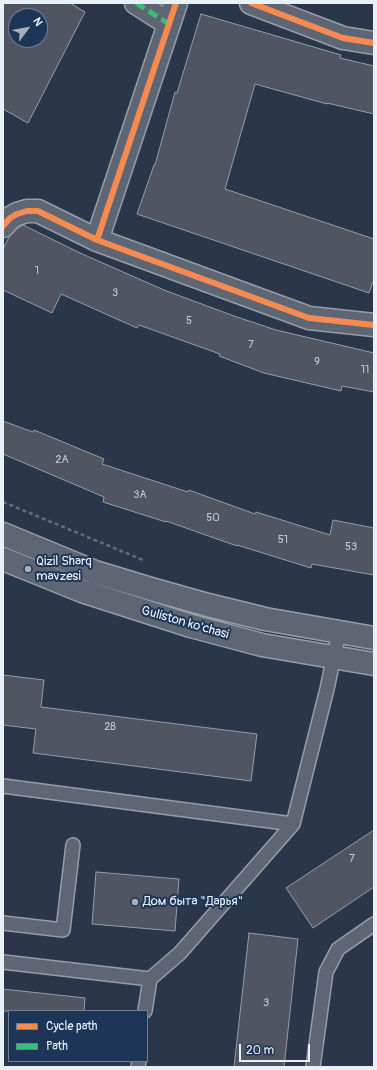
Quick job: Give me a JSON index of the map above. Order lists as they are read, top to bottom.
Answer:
{
  "streets": {
    "street": ["Guliston ko'chasi"]
  },
  "places": ["Qizil Sharq mavzesi", "Дом быта \"Дарья\""],
  "house_numbers": [
    "1",
    "3",
    "5",
    "7",
    "9",
    "11",
    "2A",
    "3A",
    "50",
    "51",
    "53",
    "28",
    "7",
    "3"
  ],
  "legend": ["Cycle path", "Path"],
  "scale_bar": "20 m",
  "north": "top right"
}
